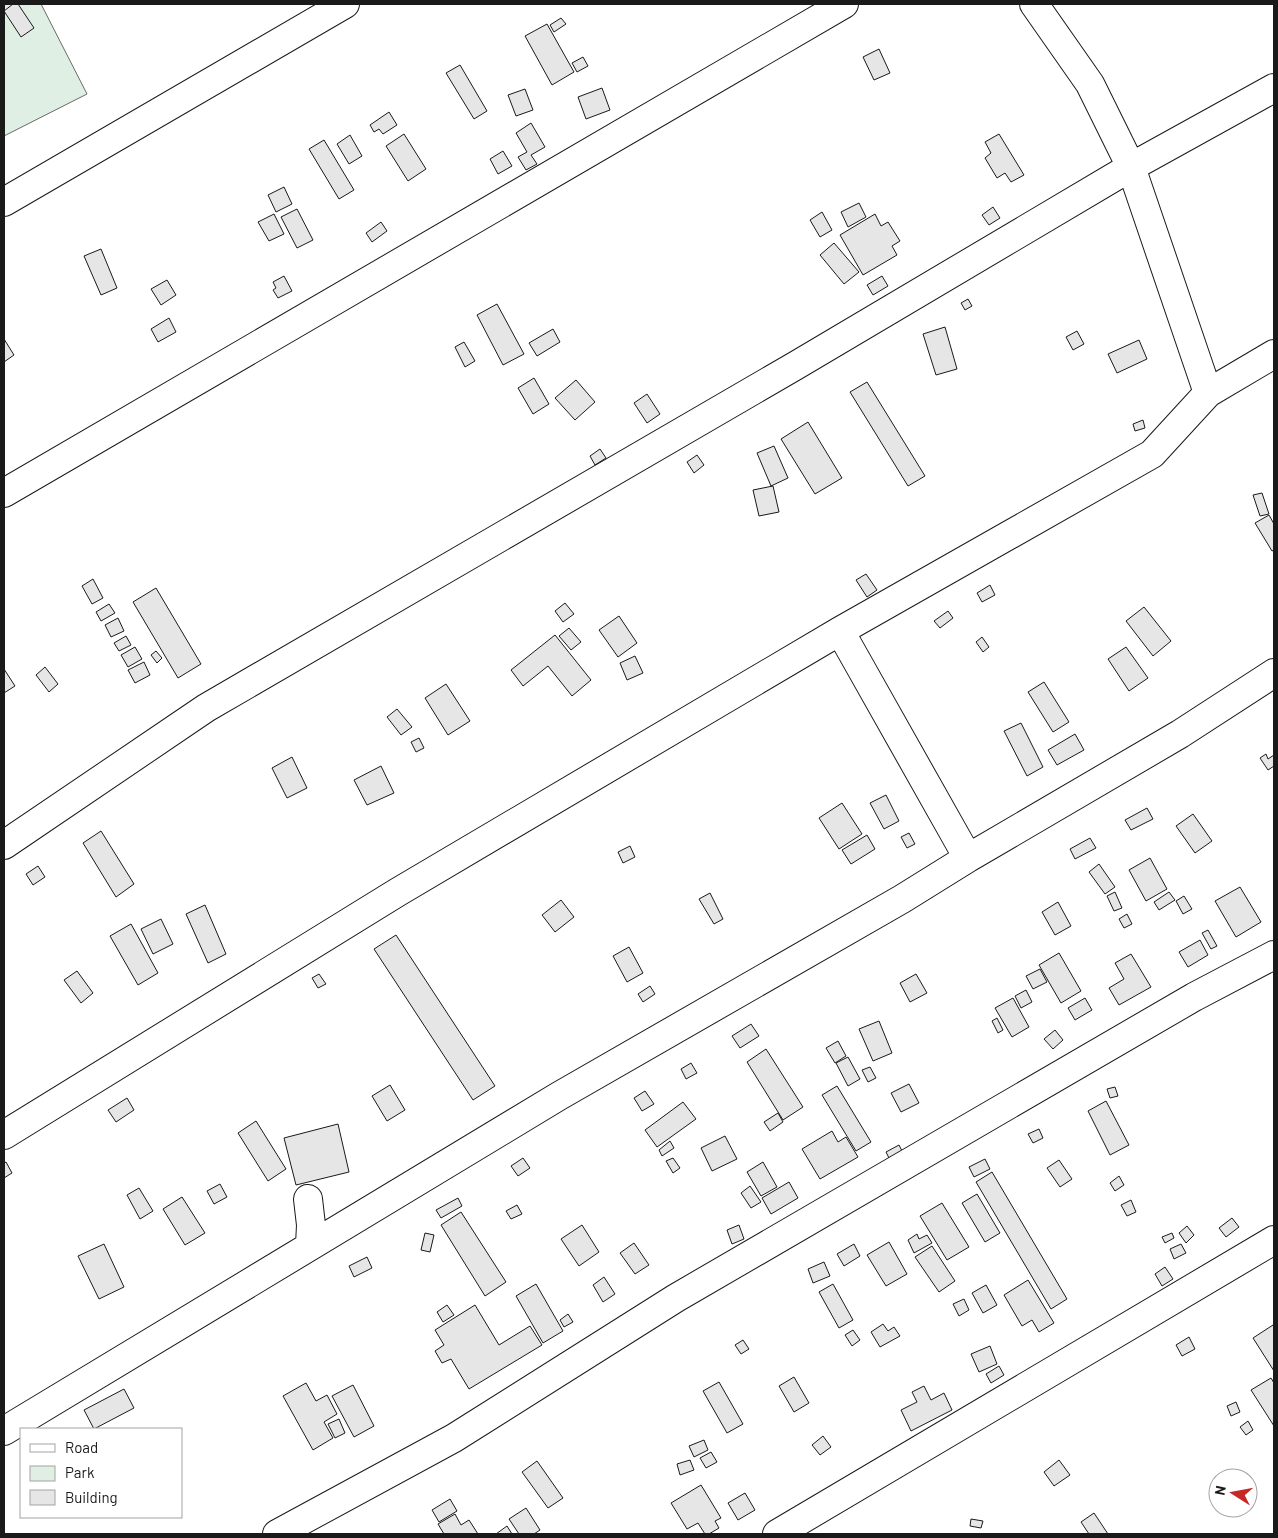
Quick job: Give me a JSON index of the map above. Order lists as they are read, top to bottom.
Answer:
{
  "legend": ["Road", "Park", "Building"],
  "north": "left"
}
